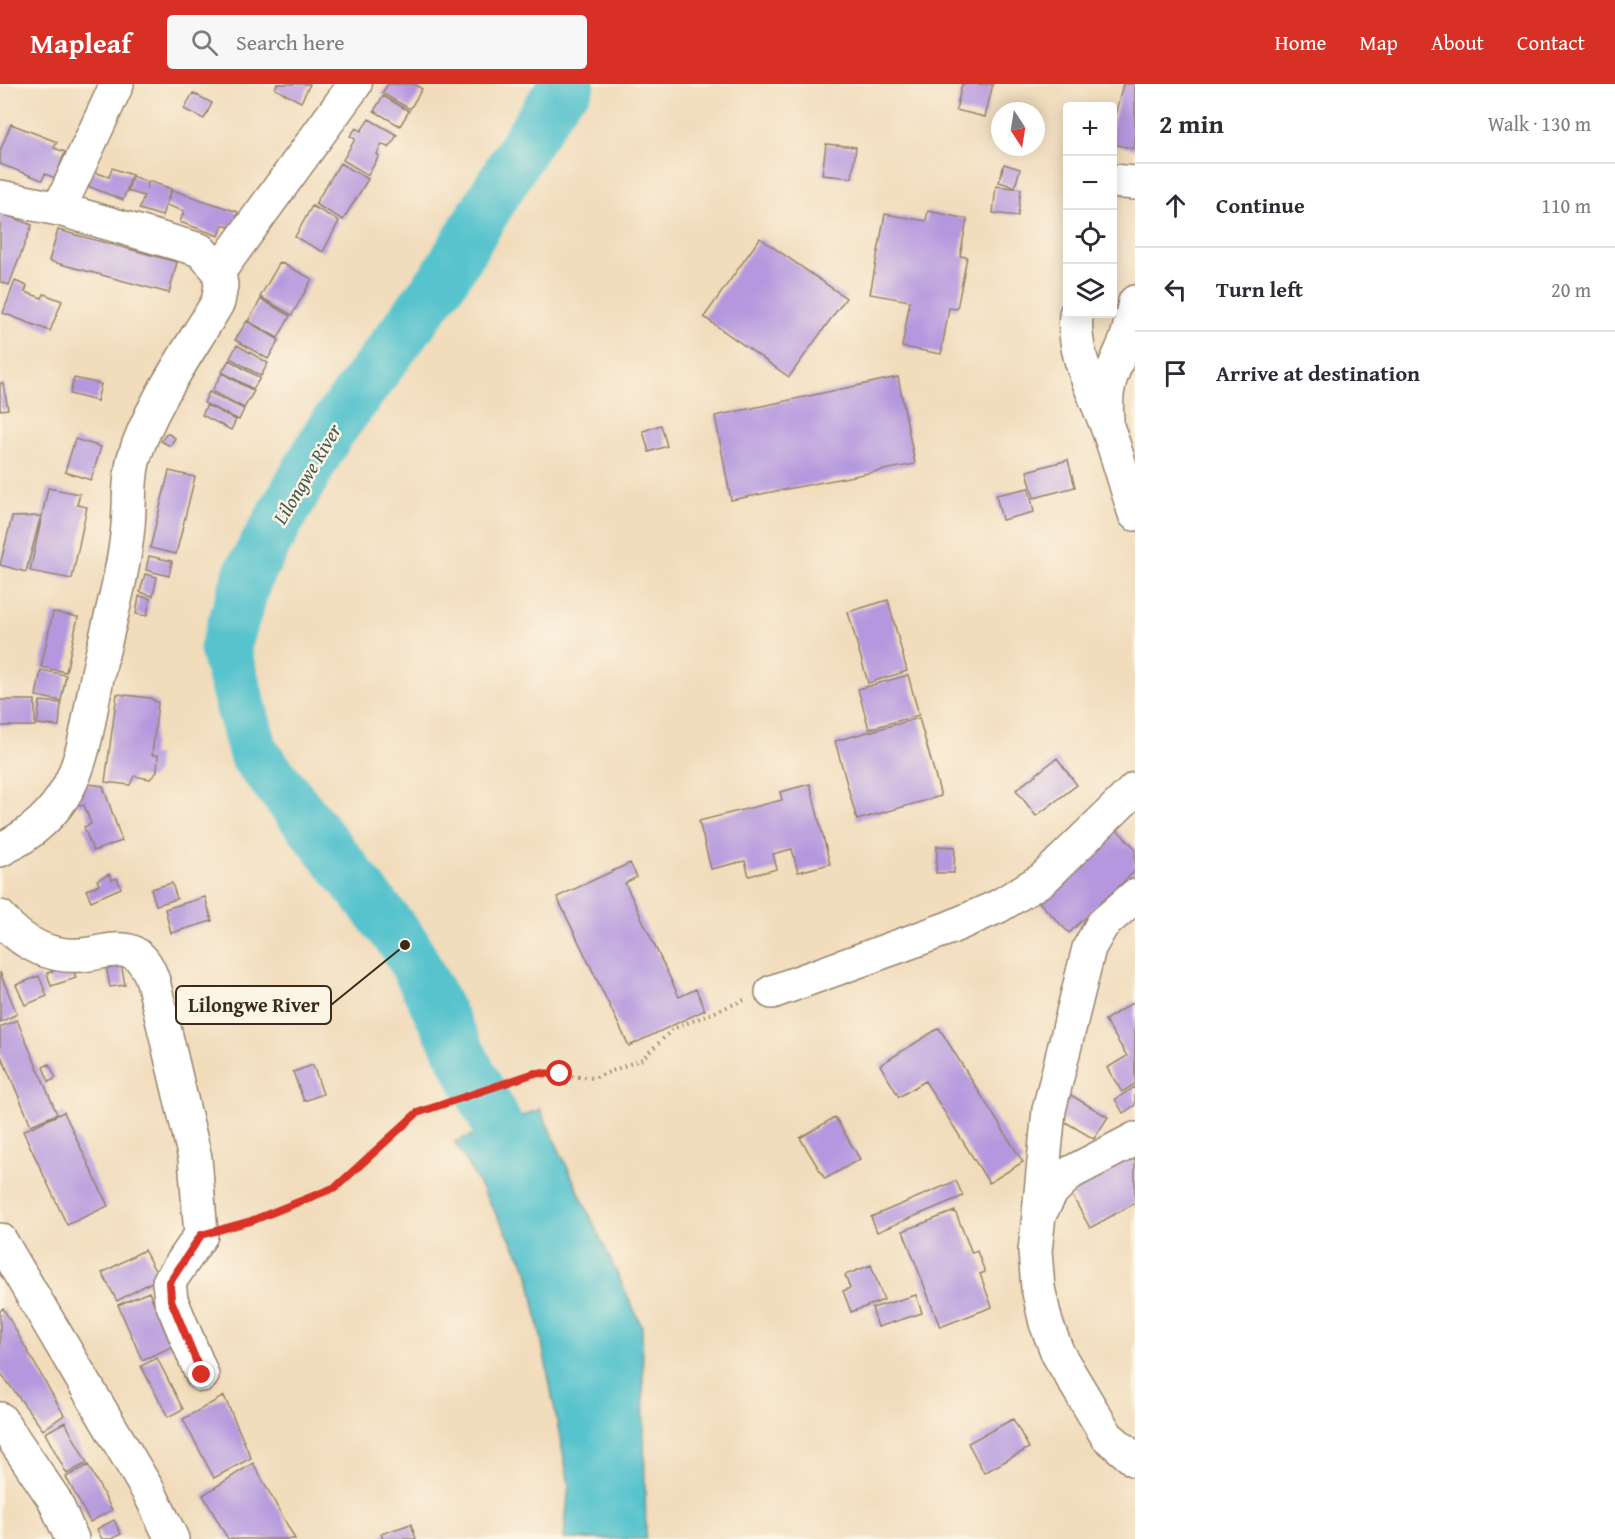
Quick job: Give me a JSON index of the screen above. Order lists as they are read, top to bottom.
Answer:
{
  "water": ["Lilongwe River"],
  "places": ["Lilongwe River"],
  "north": "bottom",
  "page": {
    "header": "Mapleaf",
    "search": "Search here",
    "nav": [
      "Home",
      "Map",
      "About",
      "Contact"
    ],
    "heading": ["2 min", "Walk · 130 m"],
    "map_buttons": ["+", "−"],
    "list": [
      ["Continue", "110 m"],
      ["Turn left", "20 m"],
      "Arrive at destination"
    ]
  }
}
